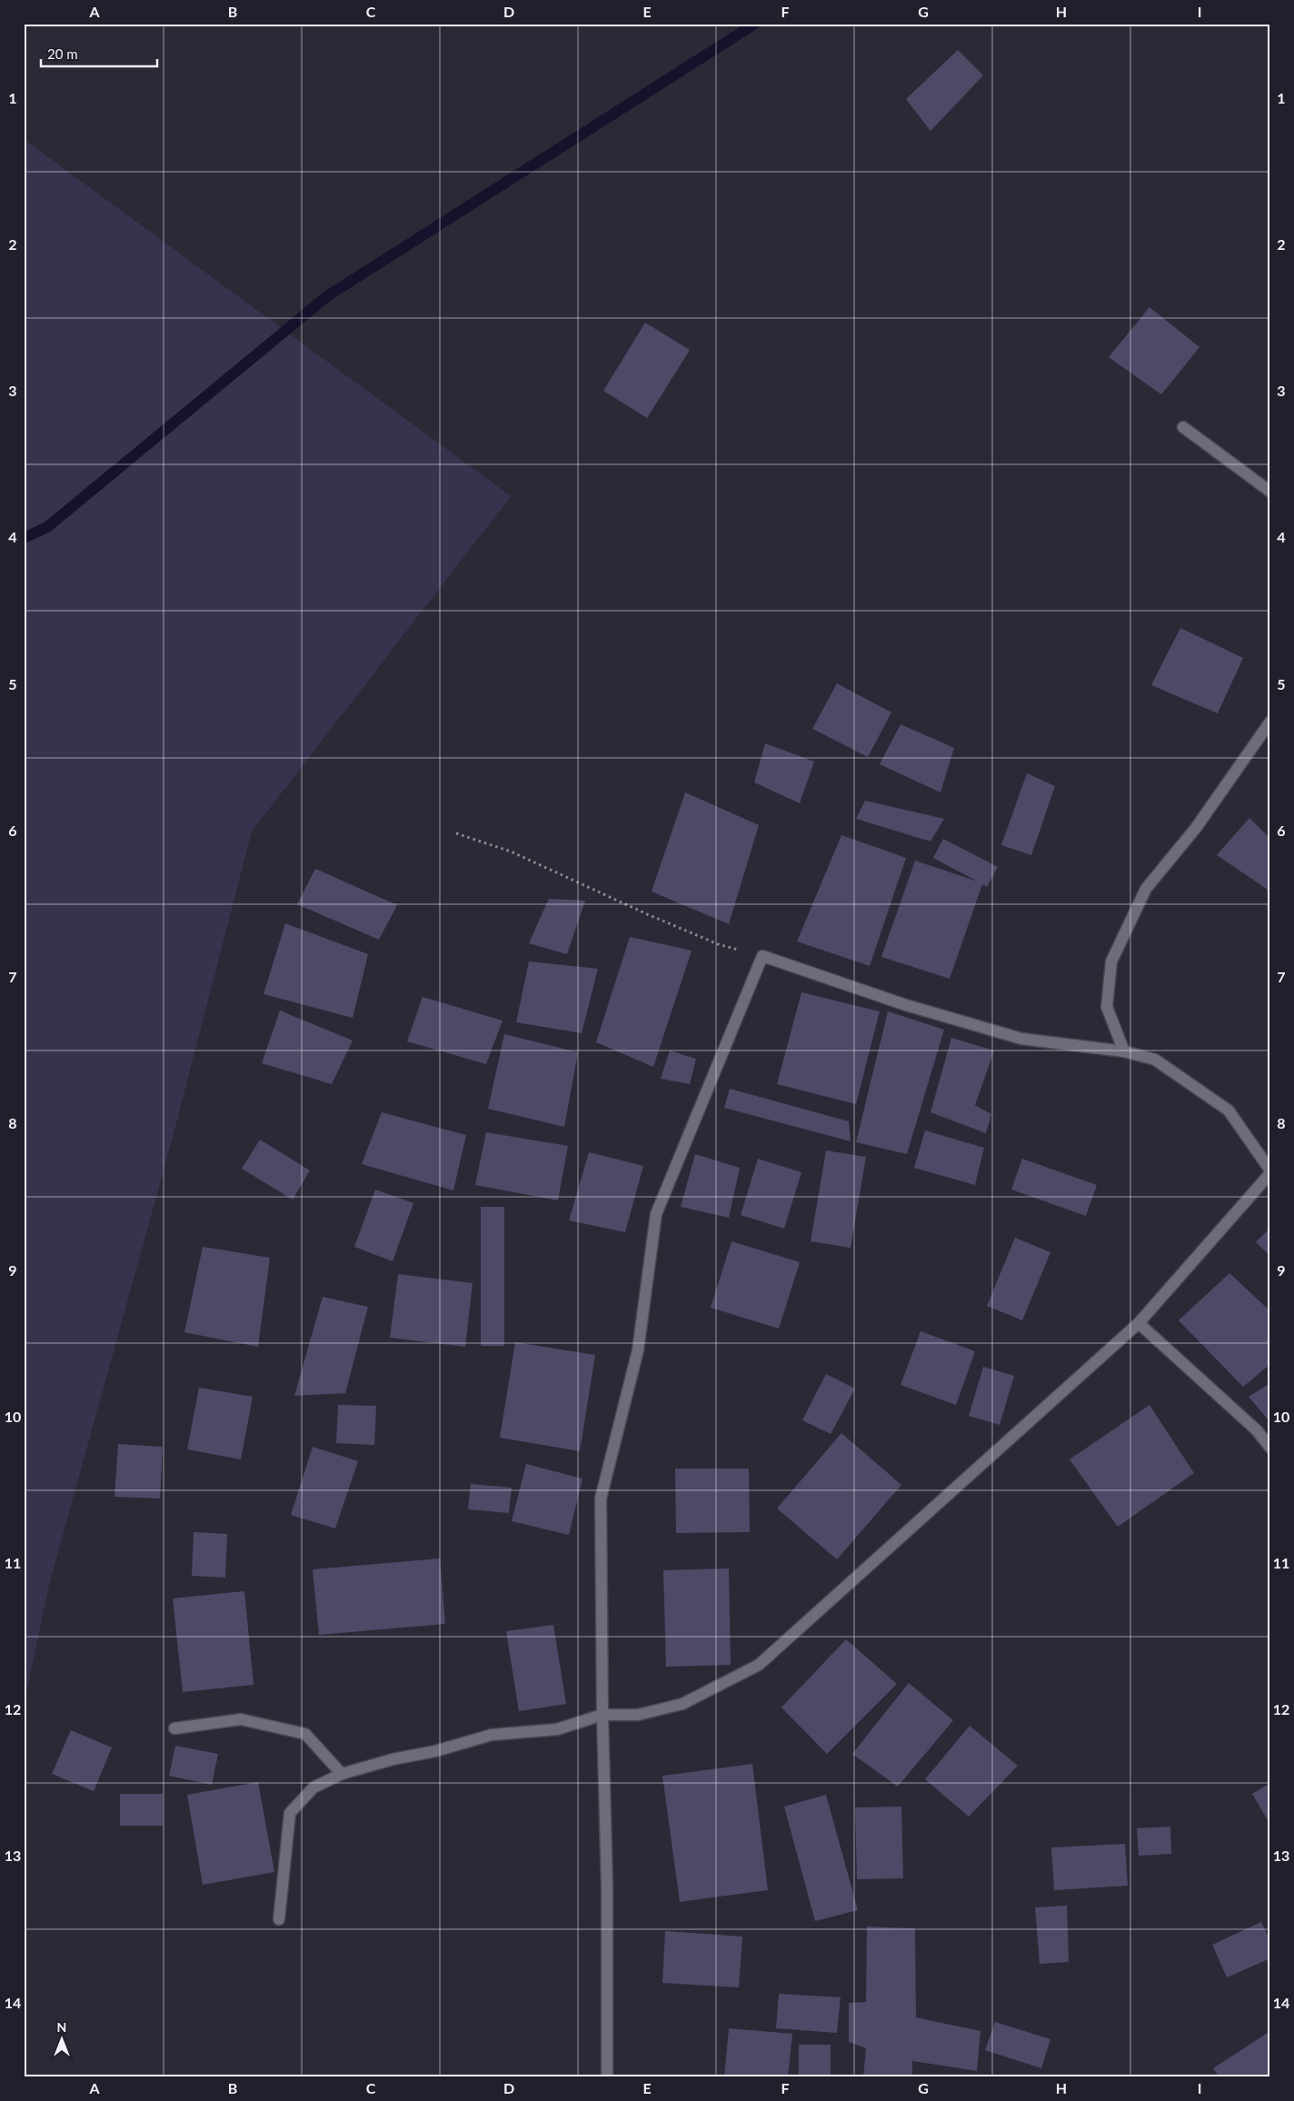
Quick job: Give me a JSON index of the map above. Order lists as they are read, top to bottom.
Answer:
{
  "scale_bar": "20 m",
  "north": "top",
  "grid": {
    "columns": [
      "A",
      "B",
      "C",
      "D",
      "E",
      "F",
      "G",
      "H",
      "I"
    ],
    "rows": [
      "1",
      "2",
      "3",
      "4",
      "5",
      "6",
      "7",
      "8",
      "9",
      "10",
      "11",
      "12",
      "13",
      "14"
    ]
  }
}
